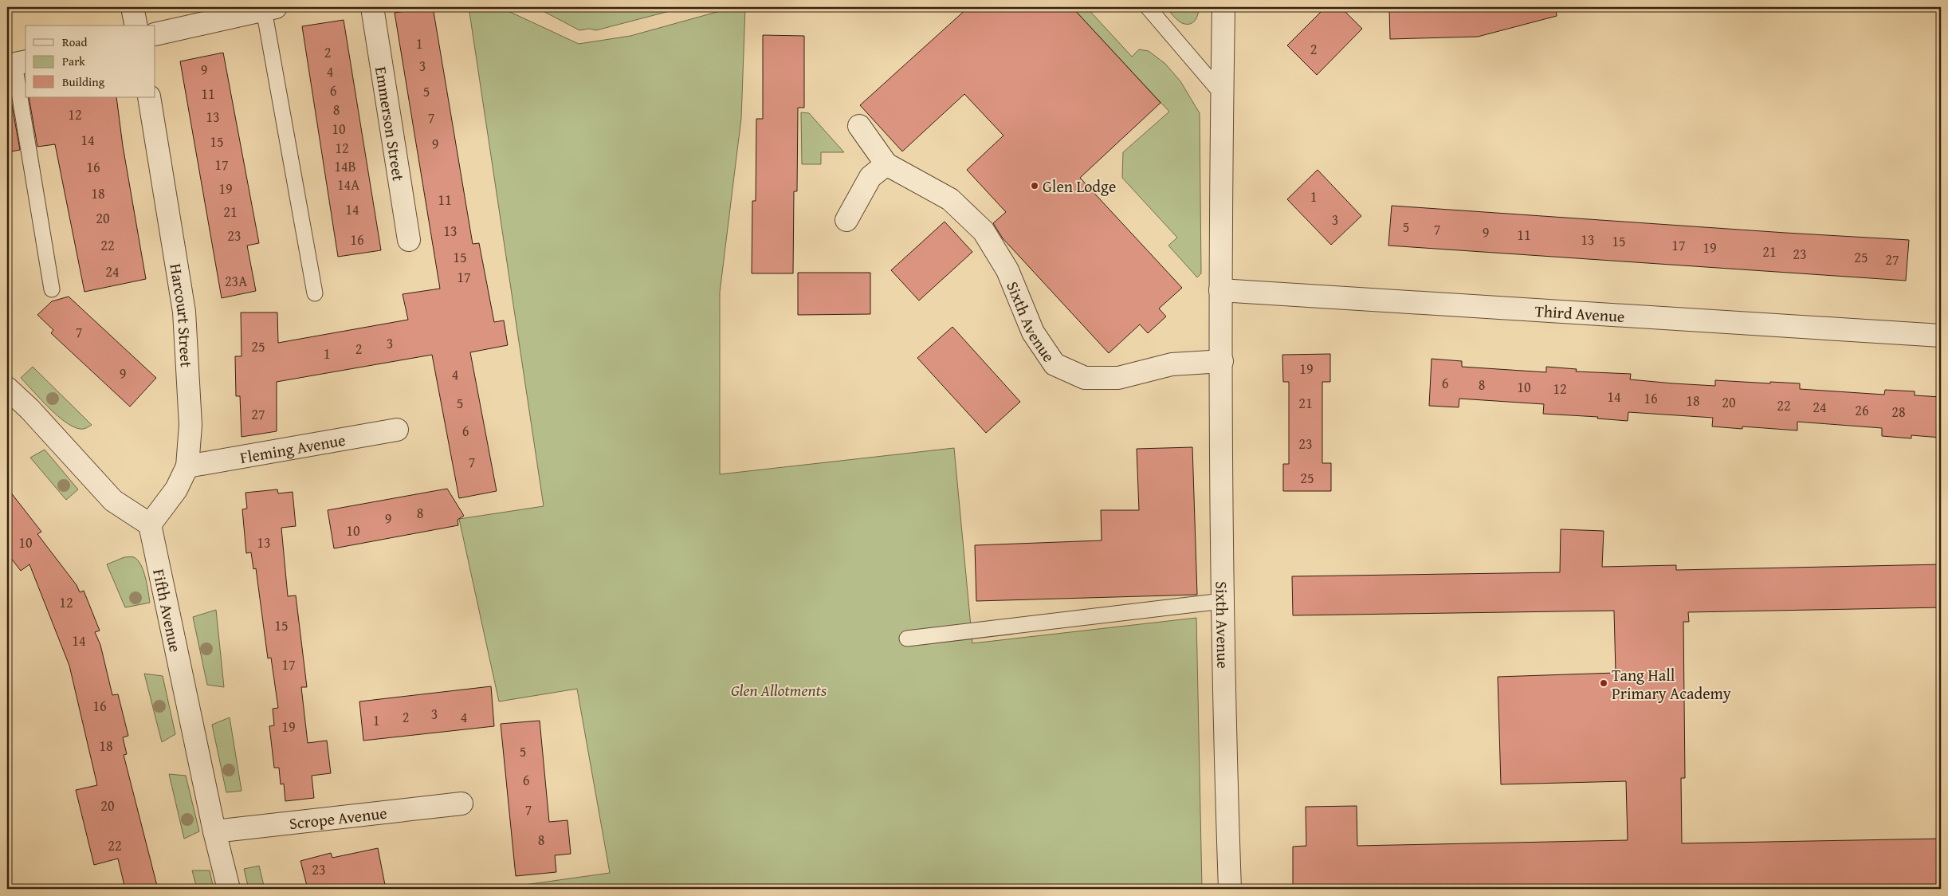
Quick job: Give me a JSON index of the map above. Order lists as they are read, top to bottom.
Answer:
{
  "streets": {
    "street": [
      "Emmerson Street",
      "Third Avenue",
      "Harcourt Street",
      "Sixth Avenue",
      "Fleming Avenue",
      "Fifth Avenue",
      "Scrope Avenue"
    ]
  },
  "crossings": [
    ["Third Avenue", "Sixth Avenue"],
    ["Harcourt Street", "Fleming Avenue"],
    ["Harcourt Street", "Fifth Avenue"],
    ["Fifth Avenue", "Scrope Avenue"]
  ],
  "parks": ["Glen Allotments"],
  "places": ["Glen Lodge", "Tang Hall Primary Academy"],
  "house_numbers": [
    "1",
    "2",
    "2",
    "3",
    "9",
    "4",
    "6",
    "5",
    "11",
    "8",
    "12",
    "13",
    "7",
    "10",
    "14",
    "15",
    "9",
    "12",
    "17",
    "14B",
    "16",
    "14A",
    "19",
    "18",
    "1",
    "11",
    "14",
    "21",
    "20",
    "3",
    "5",
    "7",
    "13",
    "9",
    "11",
    "23",
    "16",
    "13",
    "15",
    "22",
    "17",
    "19",
    "21",
    "23",
    "15",
    "25",
    "27",
    "24",
    "17",
    "23A",
    "7",
    "3",
    "25",
    "2",
    "1",
    "19",
    "9",
    "4",
    "6",
    "8",
    "10",
    "12",
    "14",
    "16",
    "18",
    "20",
    "5",
    "21",
    "22",
    "24",
    "26",
    "28",
    "27",
    "6",
    "23",
    "7",
    "25",
    "8",
    "9",
    "10",
    "10",
    "13",
    "12",
    "15",
    "14",
    "17",
    "16",
    "3",
    "2",
    "4",
    "1",
    "19",
    "18",
    "5",
    "6",
    "20",
    "7",
    "8",
    "22",
    "23"
  ],
  "legend": ["Road", "Park", "Building"]
}
